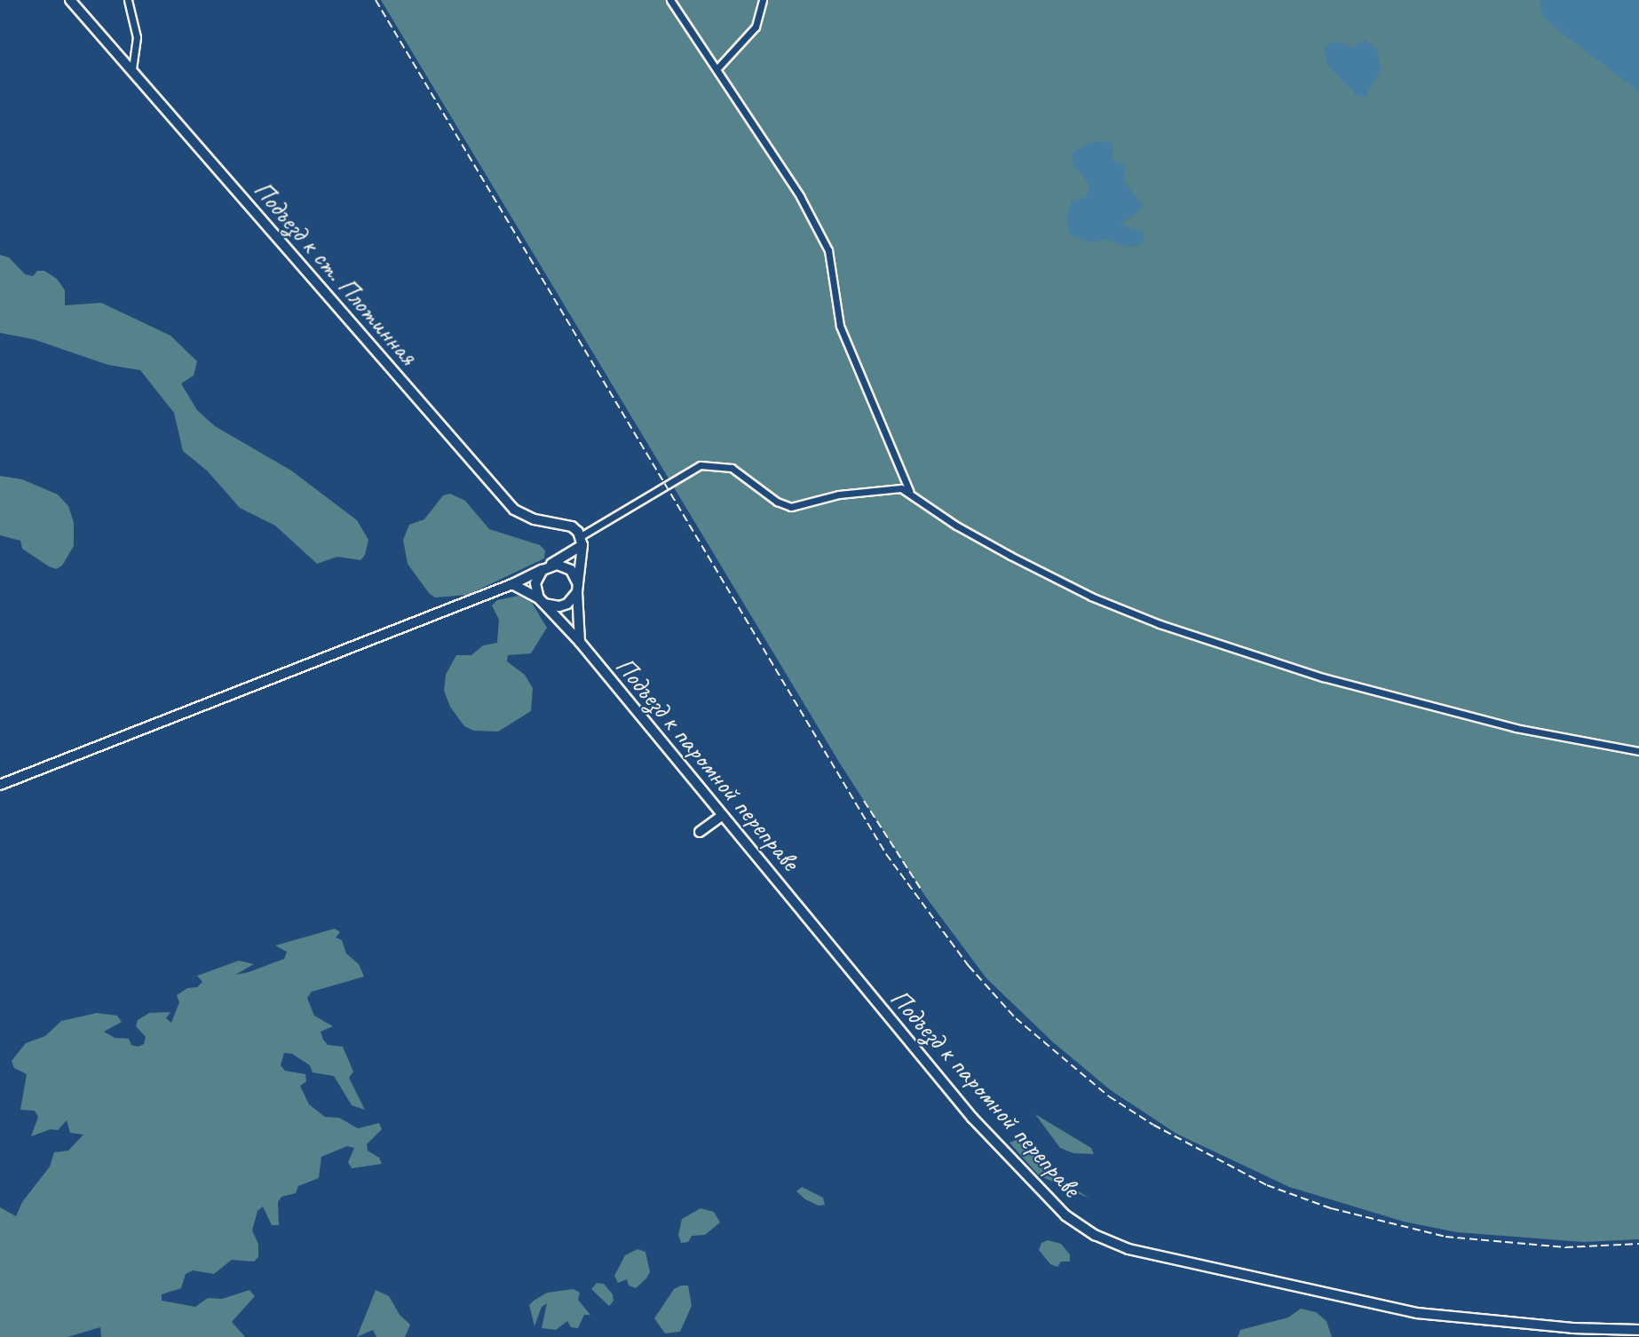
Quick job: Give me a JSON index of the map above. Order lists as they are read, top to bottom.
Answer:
{
  "streets": {
    "street": ["Подъезд к ст. Плотинная", "Подъезд к паромной переправе"]
  }
}
